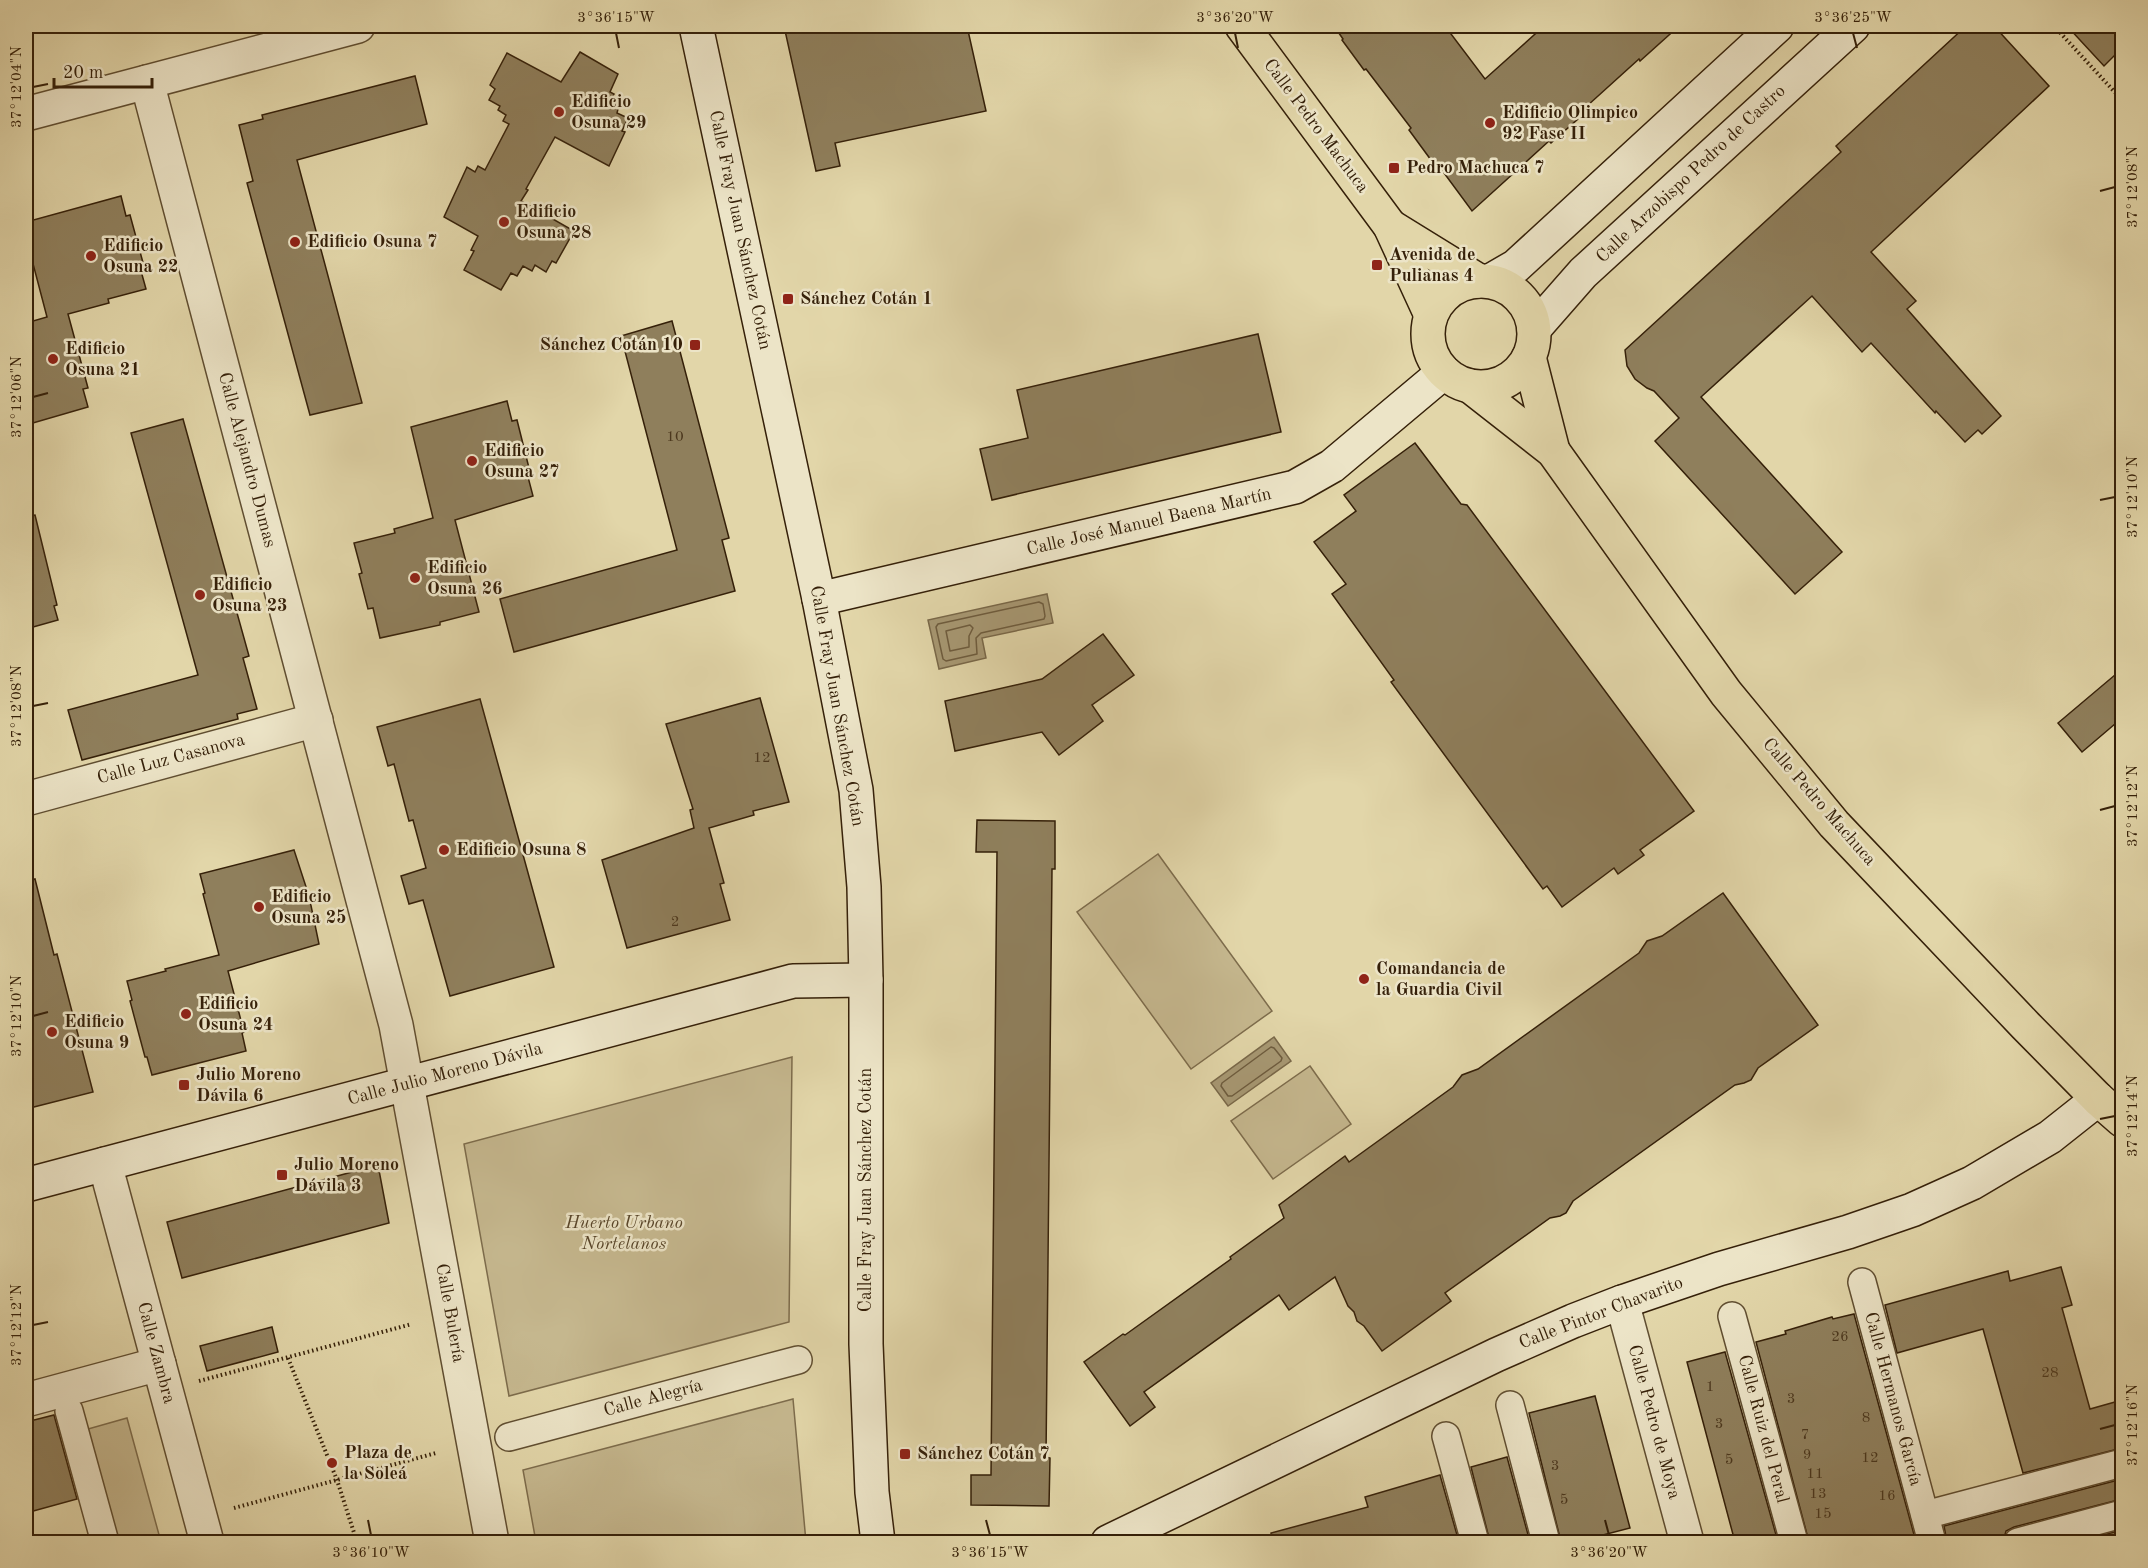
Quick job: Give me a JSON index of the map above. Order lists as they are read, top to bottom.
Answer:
{
  "streets": {
    "main road": [
      "Calle Pedro Machuca",
      "Calle Arzobispo Pedro de Castro",
      "Calle Fray Juan Sánchez Cotán",
      "Calle Alejandro Dumas",
      "Calle José Manuel Baena Martín",
      "Calle Luz Casanova",
      "Calle Julio Moreno Dávila",
      "Calle Bulería",
      "Calle Pintor Chavarito",
      "Calle Zambra",
      "Calle Pedro de Moya"
    ],
    "street": ["Calle Alegría", "Calle Hermanos García", "Calle Ruiz del Peral"]
  },
  "crossings": [
    ["Calle Pedro Machuca", "Calle Arzobispo Pedro de Castro"],
    ["Calle Pedro Machuca", "Calle José Manuel Baena Martín"],
    ["Calle Pedro Machuca", "Calle Pintor Chavarito"],
    ["Calle Arzobispo Pedro de Castro", "Calle José Manuel Baena Martín"],
    ["Calle Fray Juan Sánchez Cotán", "Calle José Manuel Baena Martín"],
    ["Calle Fray Juan Sánchez Cotán", "Calle Julio Moreno Dávila"],
    ["Calle Alejandro Dumas", "Calle Luz Casanova"],
    ["Calle Alejandro Dumas", "Calle Julio Moreno Dávila"],
    ["Calle Alejandro Dumas", "Calle Bulería"],
    ["Calle Julio Moreno Dávila", "Calle Bulería"],
    ["Calle Julio Moreno Dávila", "Calle Zambra"],
    ["Calle Pintor Chavarito", "Calle Pedro de Moya"]
  ],
  "parks": ["Huerto Urbano Nortelanos"],
  "places": {
    "other": [
      "Edificio Osuna 29",
      "Edificio Olimpico 92 Fase II",
      "Edificio Osuna 28",
      "Edificio Osuna 7",
      "Edificio Osuna 22",
      "Edificio Osuna 21",
      "Edificio Osuna 27",
      "Edificio Osuna 26",
      "Edificio Osuna 23",
      "Edificio Osuna 8",
      "Edificio Osuna 25",
      "Comandancia de la Guardia Civil",
      "Edificio Osuna 24",
      "Edificio Osuna 9",
      "Plaza de la Soleá"
    ],
    "transit": [
      "Pedro Machuca 7",
      "Avenida de Pulianas 4",
      "Sánchez Cotán 1",
      "Sánchez Cotán 10",
      "Julio Moreno Dávila 6",
      "Julio Moreno Dávila 3",
      "Sánchez Cotán 7"
    ]
  },
  "house_numbers": [
    "10",
    "12",
    "2",
    "26",
    "28",
    "1",
    "3",
    "8",
    "3",
    "7",
    "9",
    "12",
    "5",
    "3",
    "11",
    "13",
    "16",
    "5",
    "15"
  ],
  "scale_bar": "20 m",
  "coordinates": [
    "3°36'15\"W",
    "3°36'20\"W",
    "3°36'25\"W",
    "37°12'04\"N",
    "37°12'08\"N",
    "37°12'06\"N",
    "37°12'10\"N",
    "37°12'12\"N",
    "37°12'14\"N",
    "37°12'16\"N",
    "3°36'10\"W"
  ]
}
